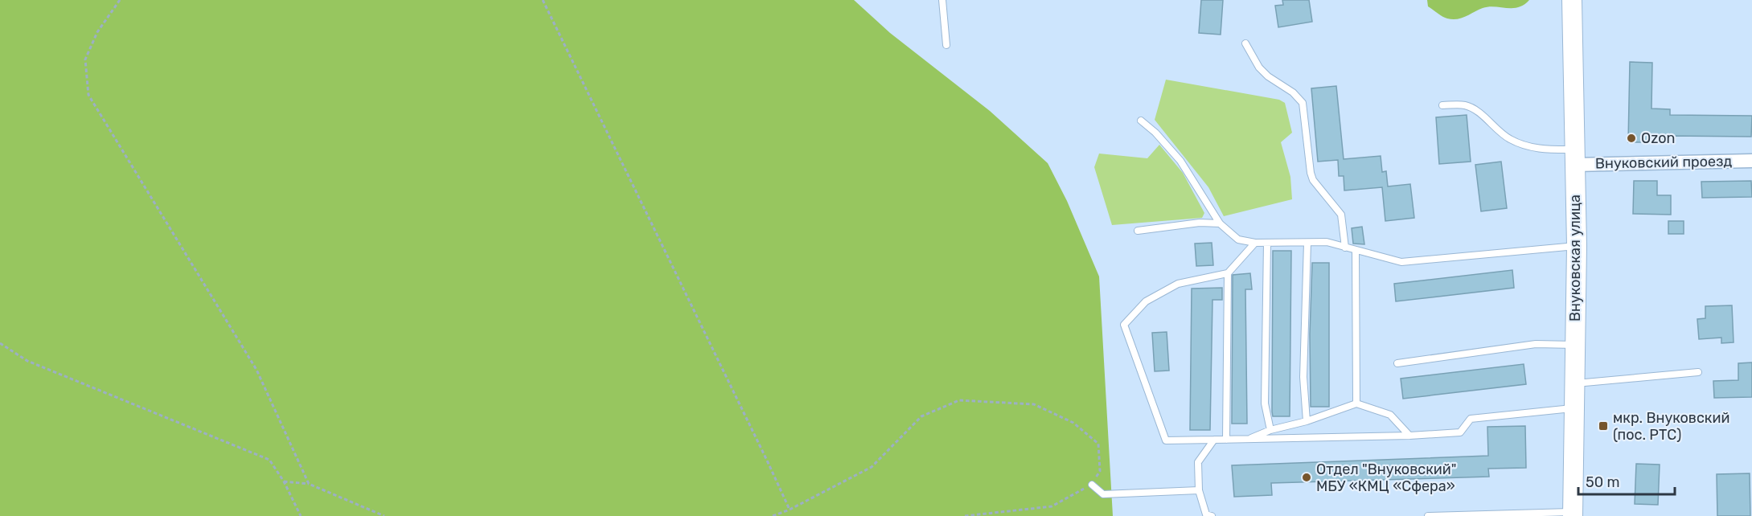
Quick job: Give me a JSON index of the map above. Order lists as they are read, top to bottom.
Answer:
{
  "streets": {
    "main road": ["Внуковская улица"],
    "street": ["Внуковский проезд"]
  },
  "crossings": [
    ["Внуковский проезд", "Внуковская улица"]
  ],
  "places": {
    "other": ["Ozon", "Отдел \"Внуковский\" МБУ «КМЦ «Сфера»"],
    "transit": ["мкр. Внуковский (пос. РТС)"]
  },
  "scale_bar": "50 m"
}
